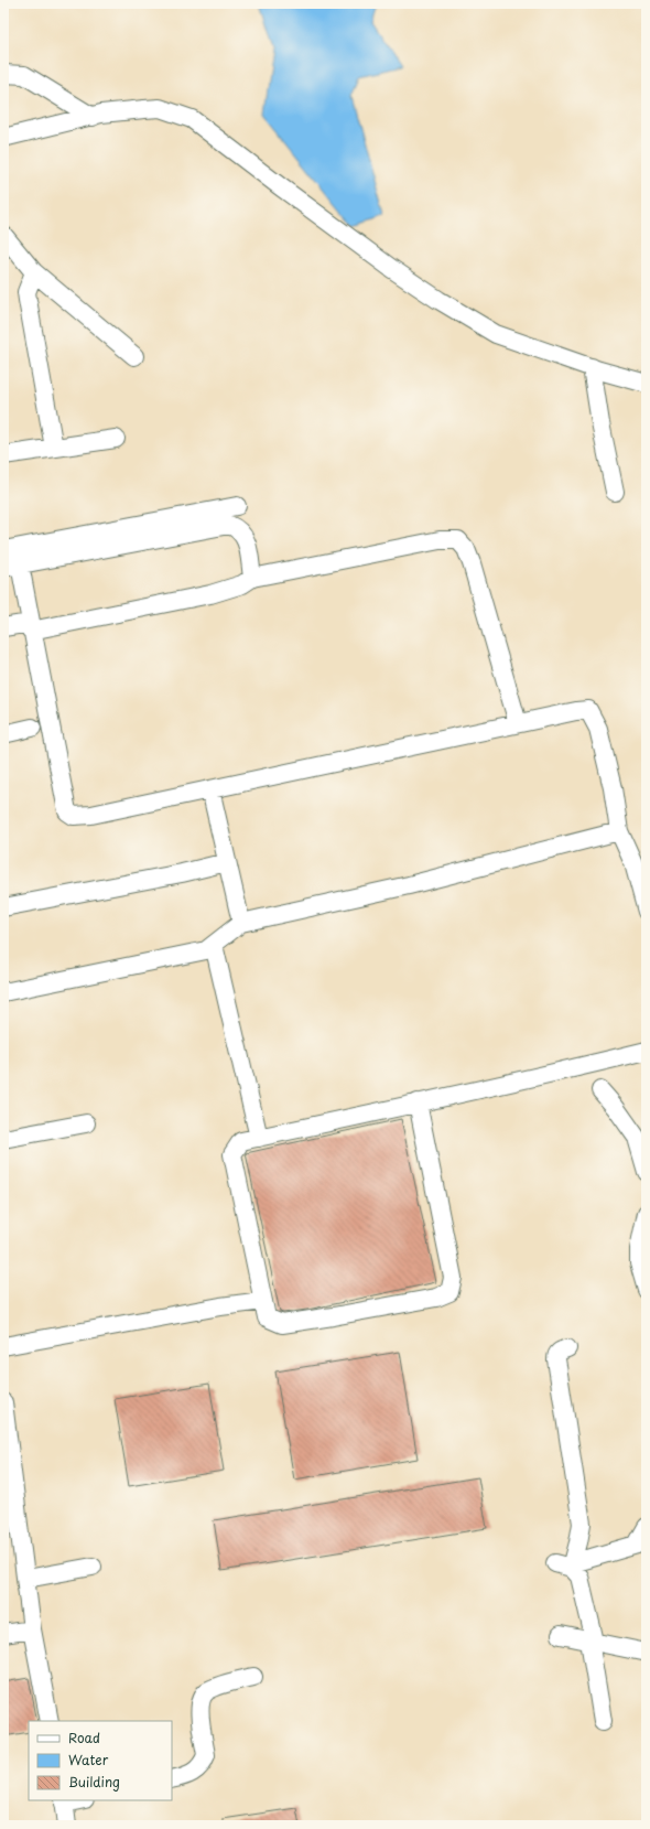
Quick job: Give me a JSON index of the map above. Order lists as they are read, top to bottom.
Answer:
{
  "legend": ["Road", "Water", "Building"]
}
